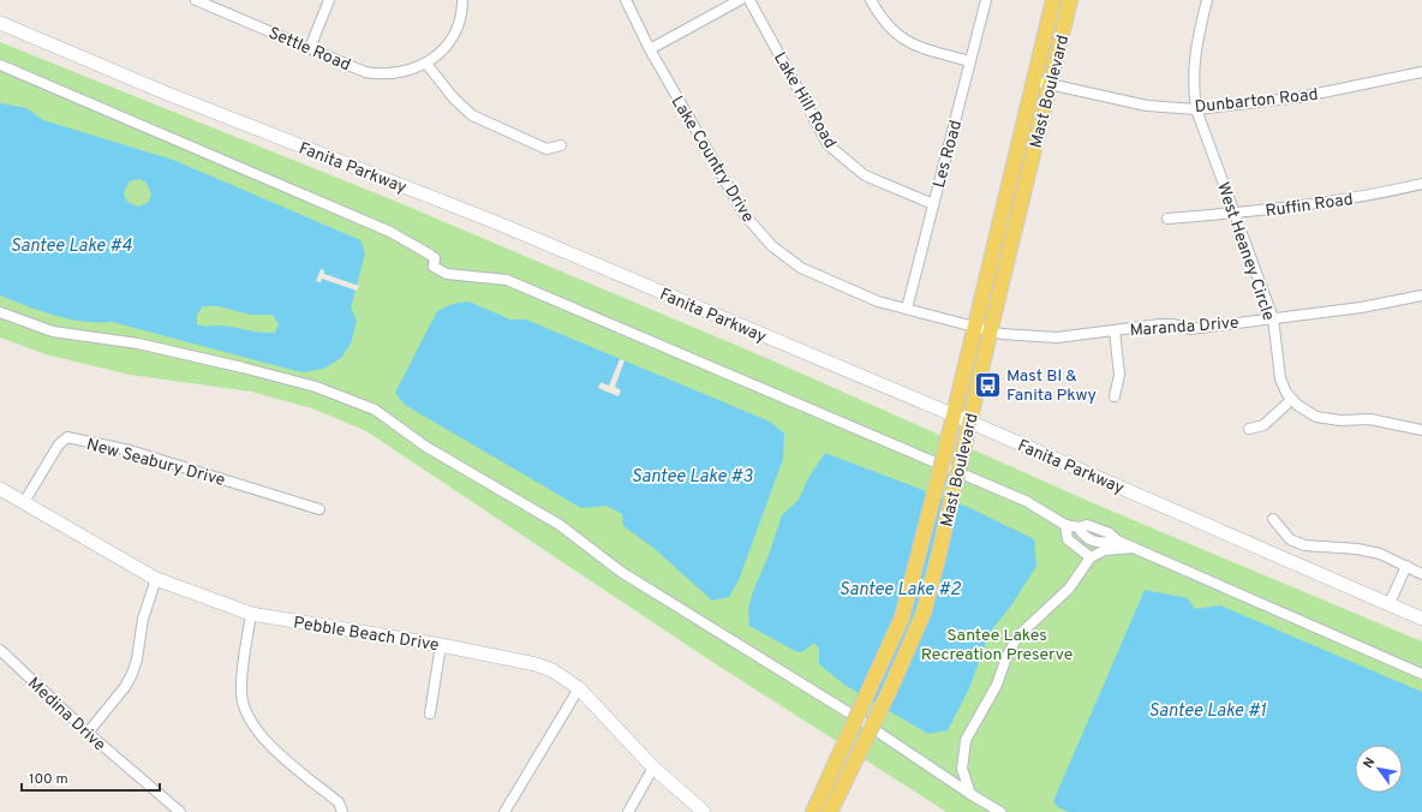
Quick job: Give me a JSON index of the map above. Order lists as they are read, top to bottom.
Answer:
{
  "streets": {
    "main road": ["Mast Boulevard"],
    "street": [
      "Settle Road",
      "Lake Hill Road",
      "Dunbarton Road",
      "Les Road",
      "Lake Country Drive",
      "Fanita Parkway",
      "Ruffin Road",
      "West Heaney Circle",
      "Maranda Drive",
      "New Seabury Drive",
      "Pebble Beach Drive",
      "Medina Drive"
    ]
  },
  "crossings": [
    ["Mast Boulevard", "Dunbarton Road"],
    ["Mast Boulevard", "Lake Country Drive"],
    ["Mast Boulevard", "Fanita Parkway"],
    ["Mast Boulevard", "Maranda Drive"],
    ["Lake Hill Road", "Les Road"],
    ["Dunbarton Road", "West Heaney Circle"],
    ["Les Road", "Lake Country Drive"],
    ["Lake Country Drive", "Maranda Drive"],
    ["Ruffin Road", "West Heaney Circle"],
    ["West Heaney Circle", "Maranda Drive"],
    ["New Seabury Drive", "Pebble Beach Drive"]
  ],
  "water": [
    "Santee Lake #4",
    "Santee Lake #3",
    "Santee Lake #2",
    "Santee Lake #1"
  ],
  "parks": ["Santee Lakes Recreation Preserve"],
  "places": {
    "bus stop": ["Mast Bl & Fanita Pkwy"]
  },
  "scale_bar": "100 m",
  "north": "top left"
}
